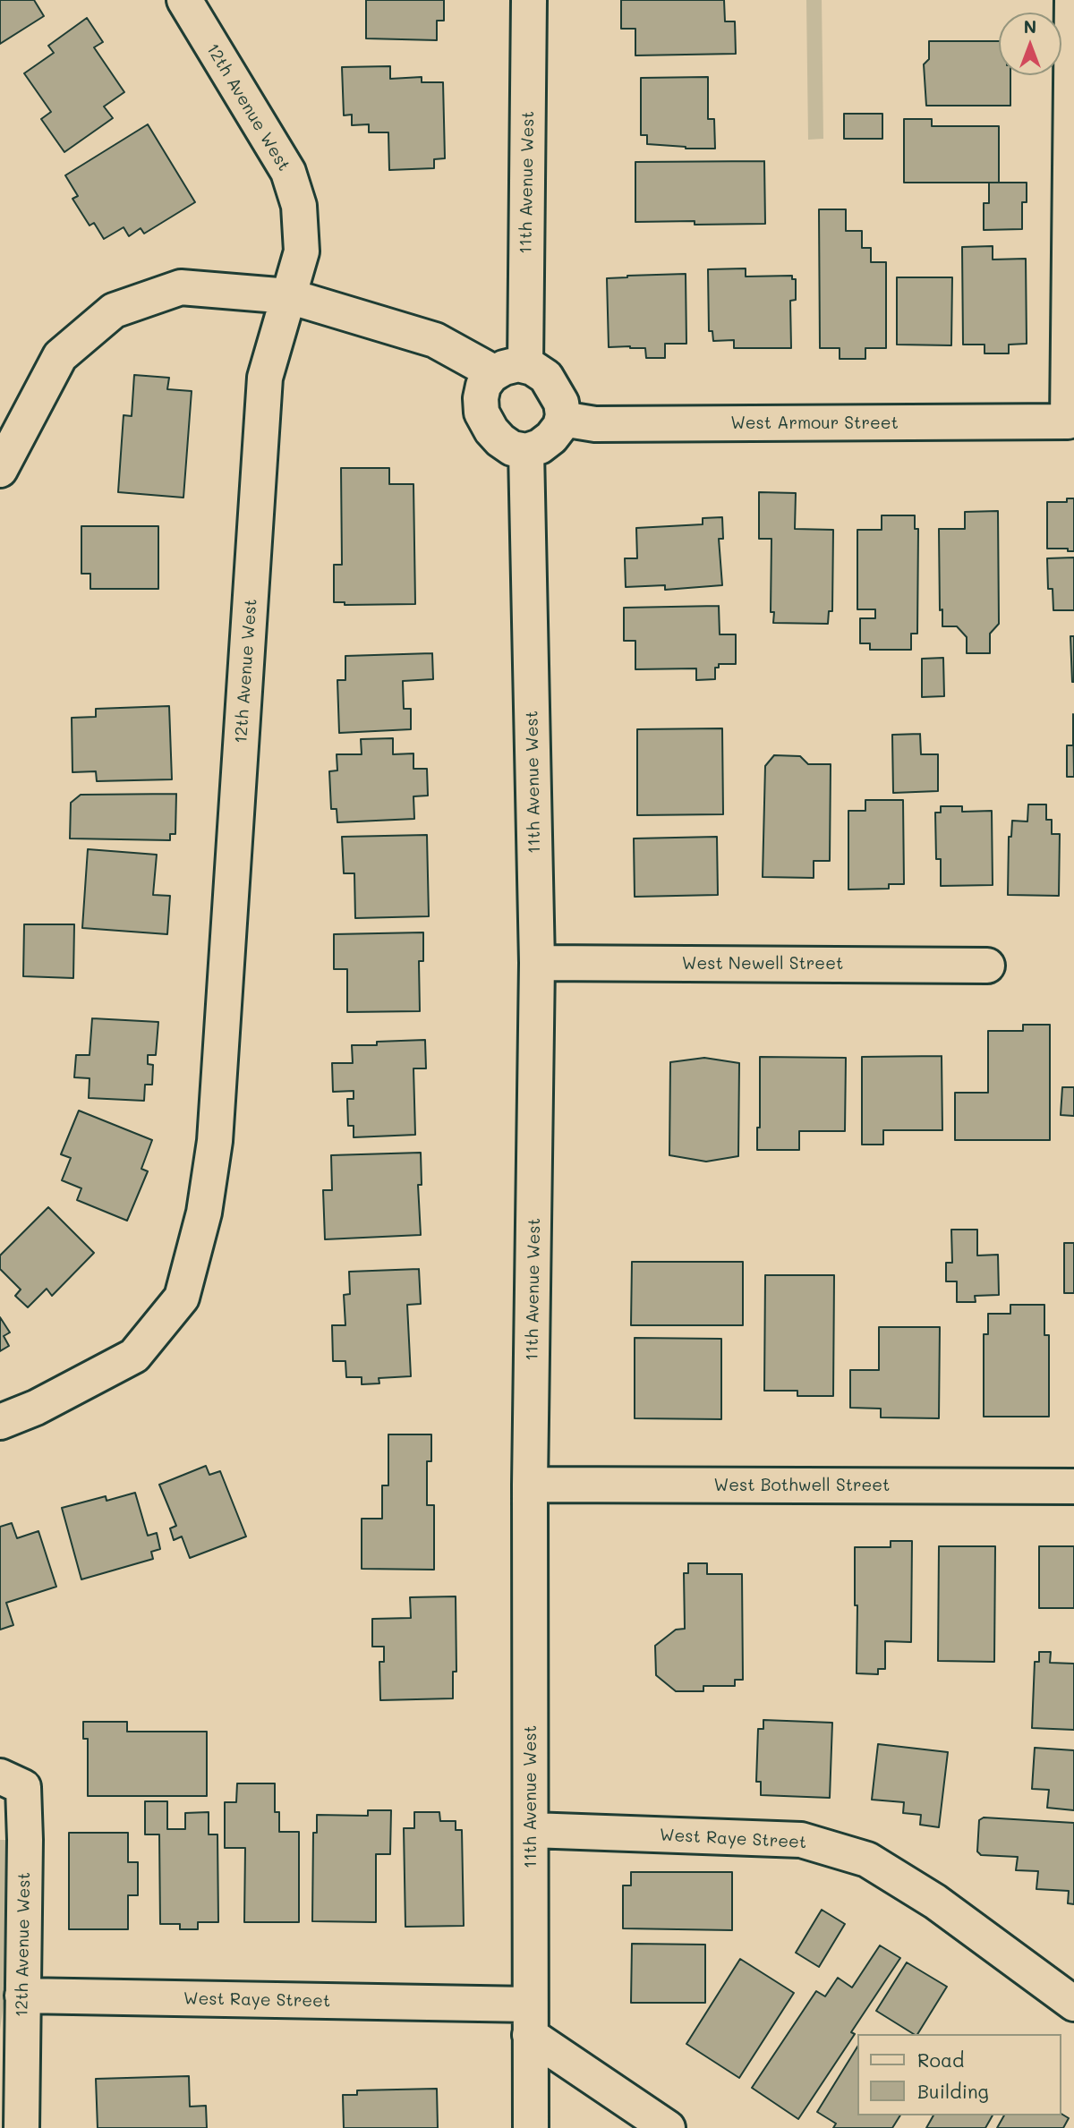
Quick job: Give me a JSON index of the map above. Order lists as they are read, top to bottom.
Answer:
{
  "streets": {
    "street": [
      "12th Avenue West",
      "11th Avenue West",
      "West Armour Street",
      "West Newell Street",
      "West Bothwell Street",
      "West Raye Street"
    ]
  },
  "crossings": [
    ["12th Avenue West", "West Raye Street"],
    ["11th Avenue West", "West Armour Street"],
    ["11th Avenue West", "West Newell Street"],
    ["11th Avenue West", "West Bothwell Street"],
    ["11th Avenue West", "West Raye Street"]
  ],
  "legend": ["Road", "Building"],
  "north": "top"
}
